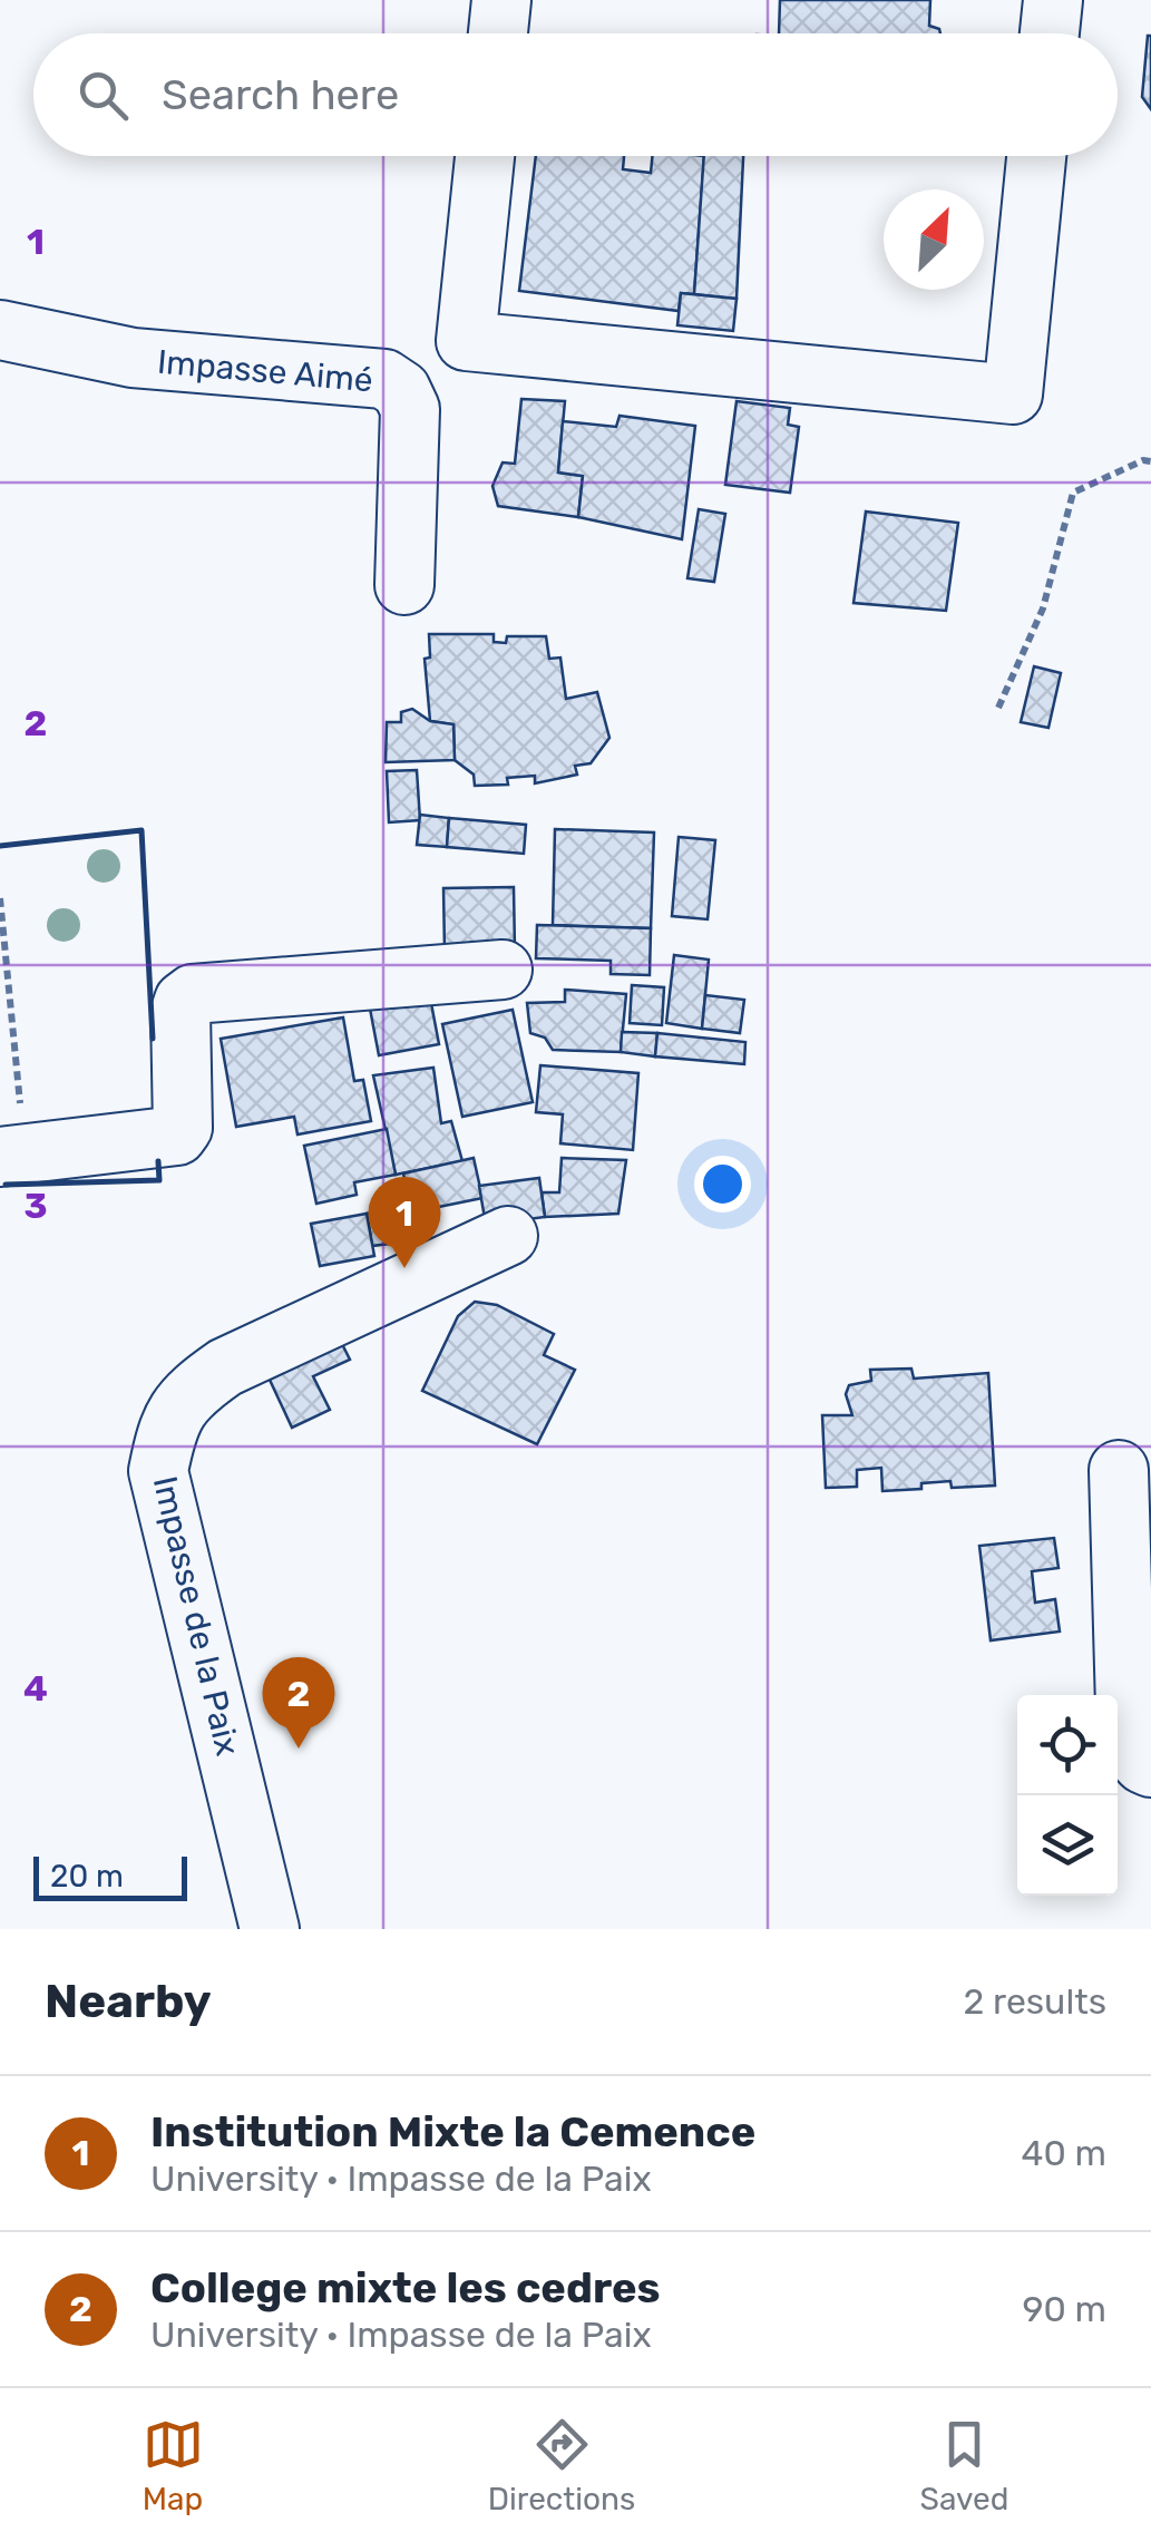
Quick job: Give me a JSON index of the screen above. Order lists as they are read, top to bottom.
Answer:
{
  "streets": {
    "street": ["Impasse Aimé", "Impasse de la Paix"]
  },
  "scale_bar": "20 m",
  "north": "top right",
  "page": {
    "search": "Search here",
    "pins": ["1", "2"],
    "scale": "20 m",
    "heading": ["Nearby", "2 results"],
    "list": [
      {
        "mark": "1",
        "name": "Institution Mixte la Cemence",
        "note": "University · Impasse de la Paix",
        "value": "40 m"
      },
      {
        "mark": "2",
        "name": "College mixte les cedres",
        "note": "University · Impasse de la Paix",
        "value": "90 m"
      }
    ],
    "nav": ["Map", "Directions", "Saved"]
  },
  "grid": {
    "rows": [
      "1",
      "2",
      "3",
      "4"
    ]
  }
}
